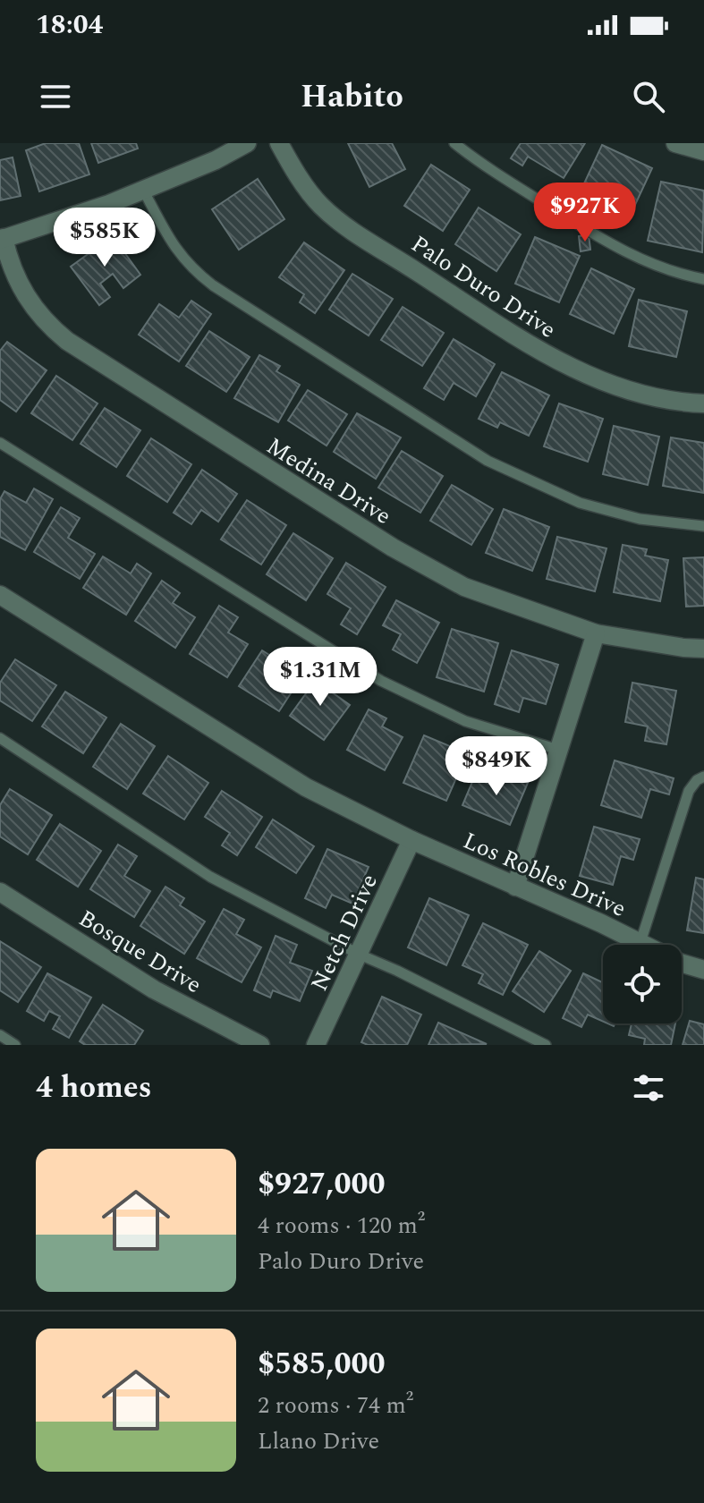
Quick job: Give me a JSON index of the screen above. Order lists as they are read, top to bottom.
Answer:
{
  "streets": {
    "street": [
      "Palo Duro Drive",
      "Medina Drive",
      "Los Robles Drive",
      "Netch Drive",
      "Bosque Drive"
    ]
  },
  "crossings": [
    ["Los Robles Drive", "Netch Drive"]
  ],
  "page": {
    "status": "18:04",
    "header": "Habito",
    "price": [
      "$927K",
      "$585K",
      "$1.31M",
      "$849K"
    ],
    "heading": "4 homes",
    "list": [
      {
        "name": "$927,000",
        "note": "4 rooms · 120 m² · Palo Duro Drive"
      },
      {
        "name": "$585,000",
        "note": "2 rooms · 74 m² · Llano Drive"
      }
    ]
  }
}
